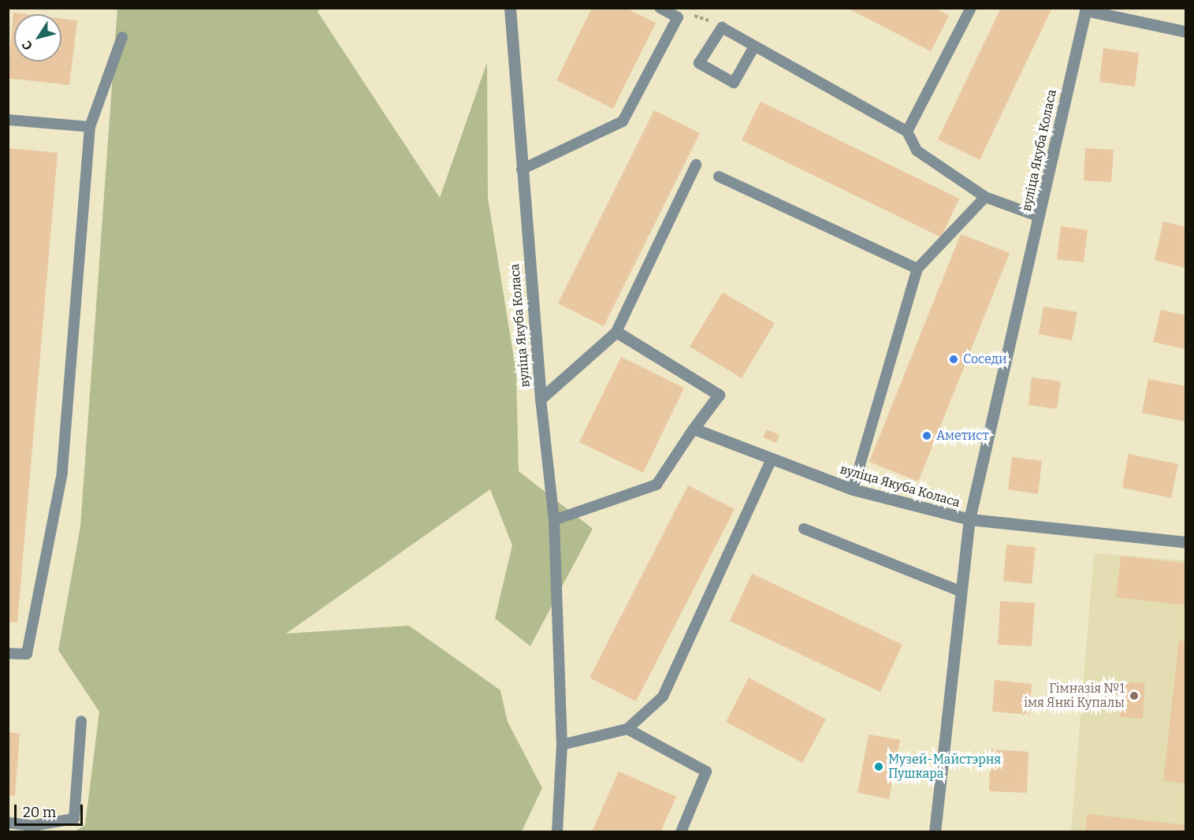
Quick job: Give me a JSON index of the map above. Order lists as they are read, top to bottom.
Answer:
{
  "streets": {
    "street": ["вуліца Якуба Коласа"]
  },
  "places": [
    "Соседи",
    "Аметист",
    "Гімназія №1 імя Янкі Купалы",
    "Музей-Майстэрня Пушкара"
  ],
  "scale_bar": "20 m",
  "north": "bottom left"
}
